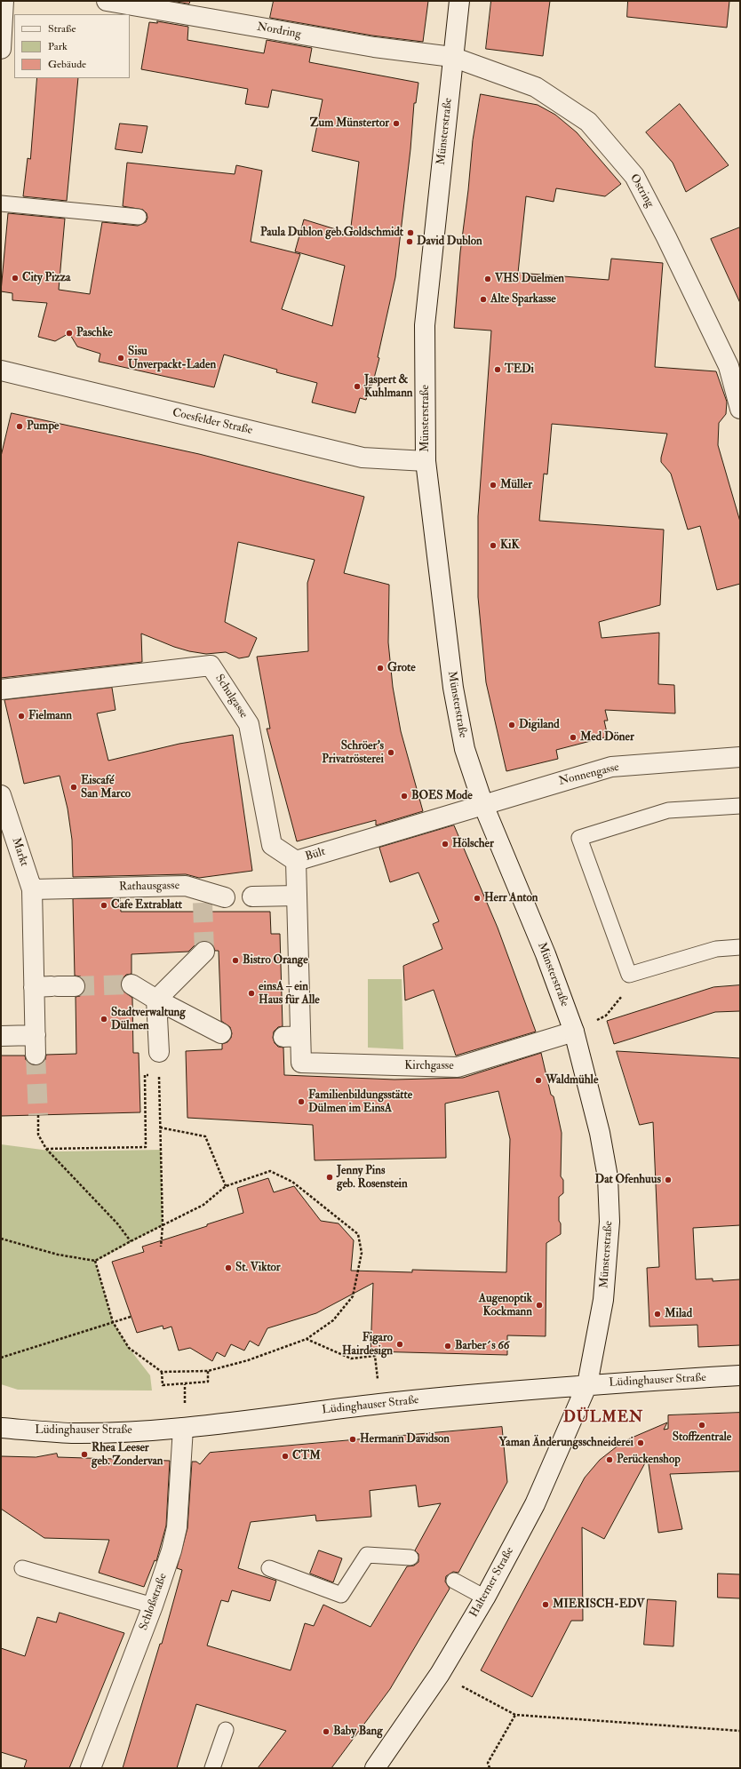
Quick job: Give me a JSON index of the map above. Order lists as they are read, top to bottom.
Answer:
{
  "streets": {
    "street": [
      "Nordring",
      "Münsterstraße",
      "Ostring",
      "Coesfelder Straße",
      "Schulgasse",
      "Nonnengasse",
      "Markt",
      "Bült",
      "Rathausgasse",
      "Kirchgasse",
      "Lüdinghauser Straße",
      "Halterner Straße",
      "Schloßstraße"
    ]
  },
  "crossings": [
    ["Nordring", "Münsterstraße"],
    ["Nordring", "Ostring"],
    ["Münsterstraße", "Ostring"],
    ["Münsterstraße", "Coesfelder Straße"],
    ["Münsterstraße", "Nonnengasse"],
    ["Münsterstraße", "Bült"],
    ["Münsterstraße", "Kirchgasse"],
    ["Münsterstraße", "Lüdinghauser Straße"],
    ["Münsterstraße", "Halterner Straße"],
    ["Schulgasse", "Bült"],
    ["Nonnengasse", "Bült"],
    ["Markt", "Rathausgasse"],
    ["Bült", "Kirchgasse"],
    ["Lüdinghauser Straße", "Halterner Straße"],
    ["Lüdinghauser Straße", "Schloßstraße"]
  ],
  "districts": ["DÜLMEN"],
  "places": [
    "Zum Münstertor",
    "Paula Dublon geb.Goldschmidt",
    "David Dublon",
    "City Pizza",
    "VHS Duelmen",
    "Alte Sparkasse",
    "Paschke",
    "Sisu Unverpackt-Laden",
    "TEDi",
    "Jaspert & Kuhlmann",
    "Pumpe",
    "Müller",
    "KiK",
    "Grote",
    "Fielmann",
    "Digiland",
    "Med Döner",
    "Schröer’s Privatrösterei",
    "Eiscafé San Marco",
    "BOES Mode",
    "Hölscher",
    "Herr Anton",
    "Cafe Extrablatt",
    "Bistro Orange",
    "einsA – ein Haus für Alle",
    "Stadtverwaltung Dülmen",
    "Waldmühle",
    "Familienbildungsstätte Dülmen im EinsA",
    "Jenny Pins geb. Rosenstein",
    "Dat Ofenhuus",
    "St. Viktor",
    "Augenoptik Kockmann",
    "Milad",
    "Figaro Hairdesign",
    "Barber´s 66",
    "Stoffzentrale",
    "Hermann Davidson",
    "Yaman Änderungsschneiderei",
    "Rhea Leeser geb. Zondervan",
    "CTM",
    "Perückenshop",
    "MIERISCH-EDV",
    "Baby Bang"
  ],
  "legend": ["Straße", "Park", "Gebäude"]
}
